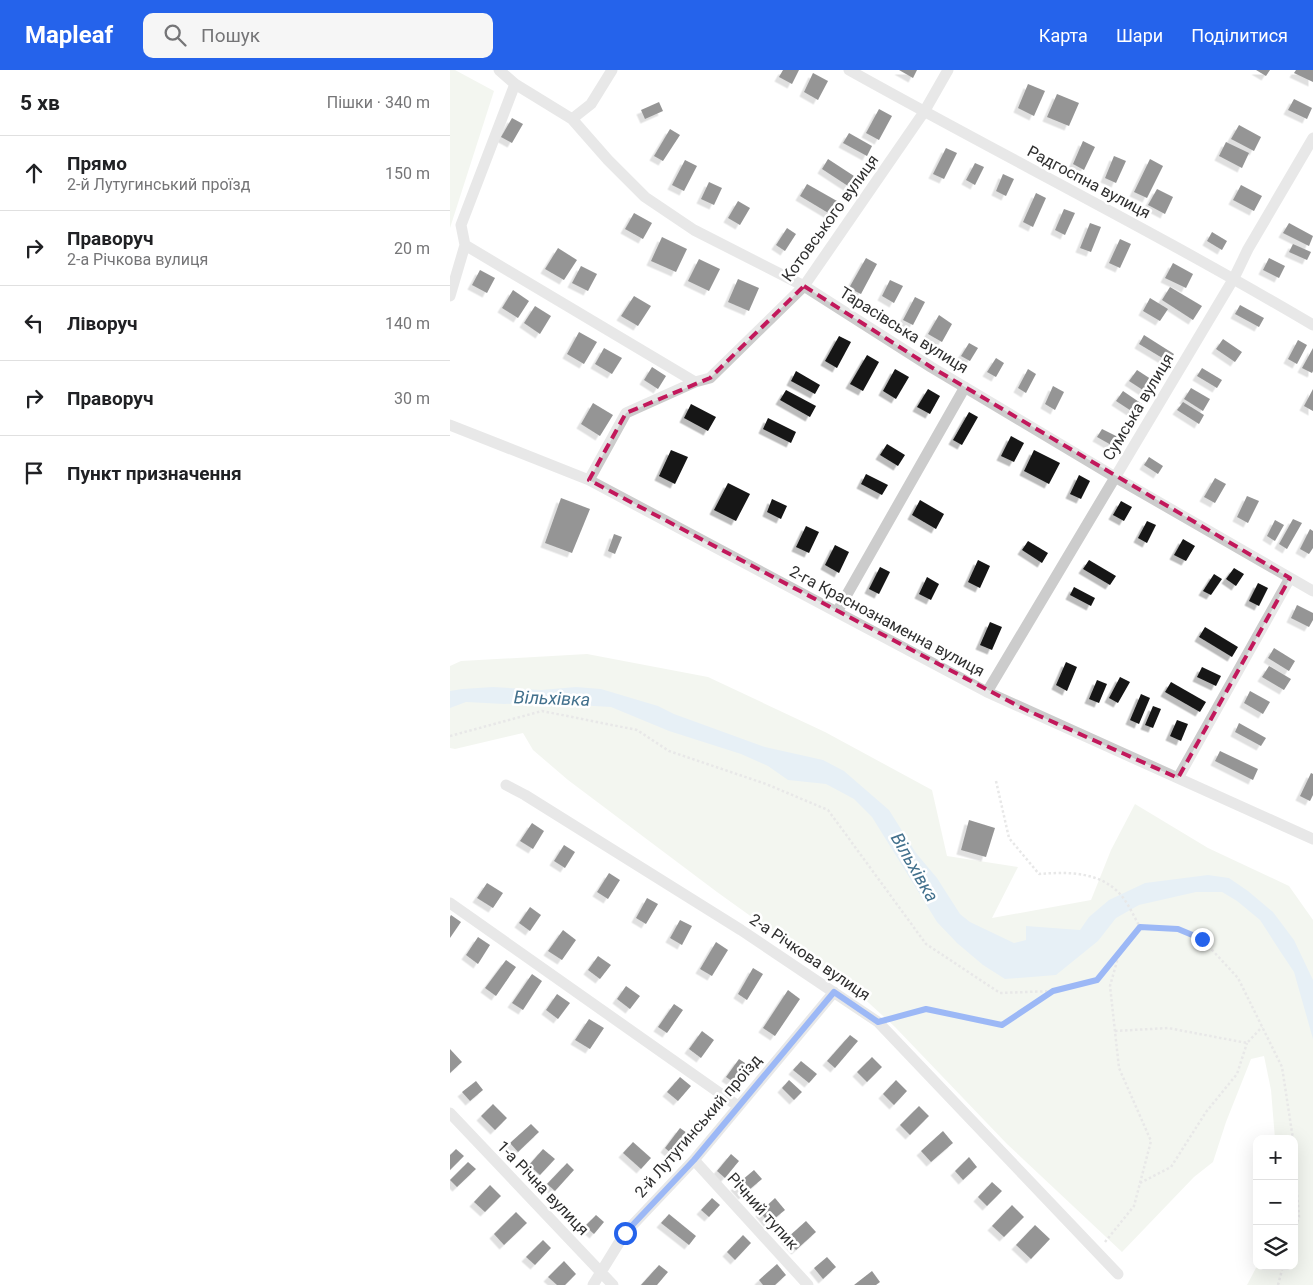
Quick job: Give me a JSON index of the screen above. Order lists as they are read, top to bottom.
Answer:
{
  "streets": {
    "street": [
      "Радгоспна вулиця",
      "Котовського вулиця",
      "Тарасівська вулиця",
      "Сумська вулиця",
      "2-га Краснознаменна вулиця",
      "2-а Річкова вулиця",
      "2-й Лутугинський проїзд",
      "1-а Річна вулиця",
      "Річний тупик"
    ]
  },
  "crossings": [
    ["Радгоспна вулиця", "Котовського вулиця"],
    ["Радгоспна вулиця", "Сумська вулиця"],
    ["Котовського вулиця", "Тарасівська вулиця"],
    ["Котовського вулиця", "2-га Краснознаменна вулиця"],
    ["Тарасівська вулиця", "Сумська вулиця"],
    ["Сумська вулиця", "2-га Краснознаменна вулиця"],
    ["2-а Річкова вулиця", "2-й Лутугинський проїзд"],
    ["2-й Лутугинський проїзд", "1-а Річна вулиця"],
    ["2-й Лутугинський проїзд", "Річний тупик"]
  ],
  "water": ["Вільхівка"],
  "page": {
    "header": "Mapleaf",
    "search": "Пошук",
    "nav": ["Карта", "Шари", "Поділитися"],
    "heading": ["5 хв", "Пішки · 340 m"],
    "list": [
      ["Прямо", "2-й Лутугинський проїзд", "150 m"],
      ["Праворуч", "2-а Річкова вулиця", "20 m"],
      ["Ліворуч", "140 m"],
      ["Праворуч", "30 m"],
      "Пункт призначення"
    ],
    "map_buttons": ["+", "−"]
  }
}
